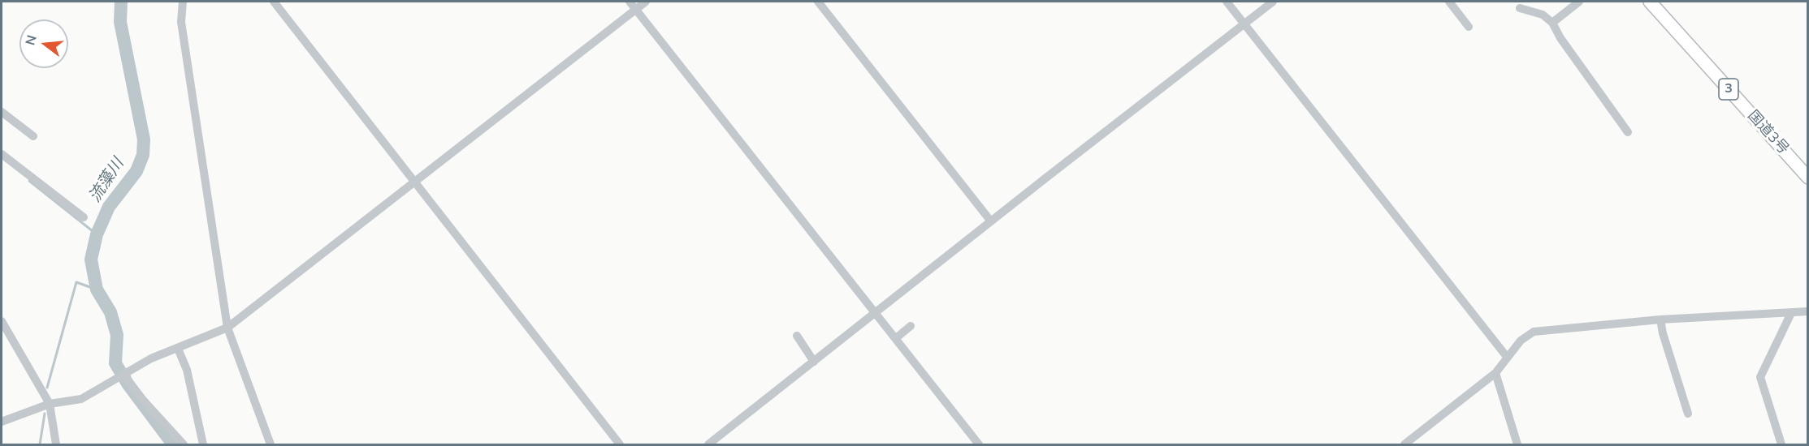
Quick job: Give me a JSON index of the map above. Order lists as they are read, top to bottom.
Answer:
{
  "streets": {
    "highway": ["3", "国道3号"]
  },
  "water": ["流藻川"],
  "north": "left"
}
